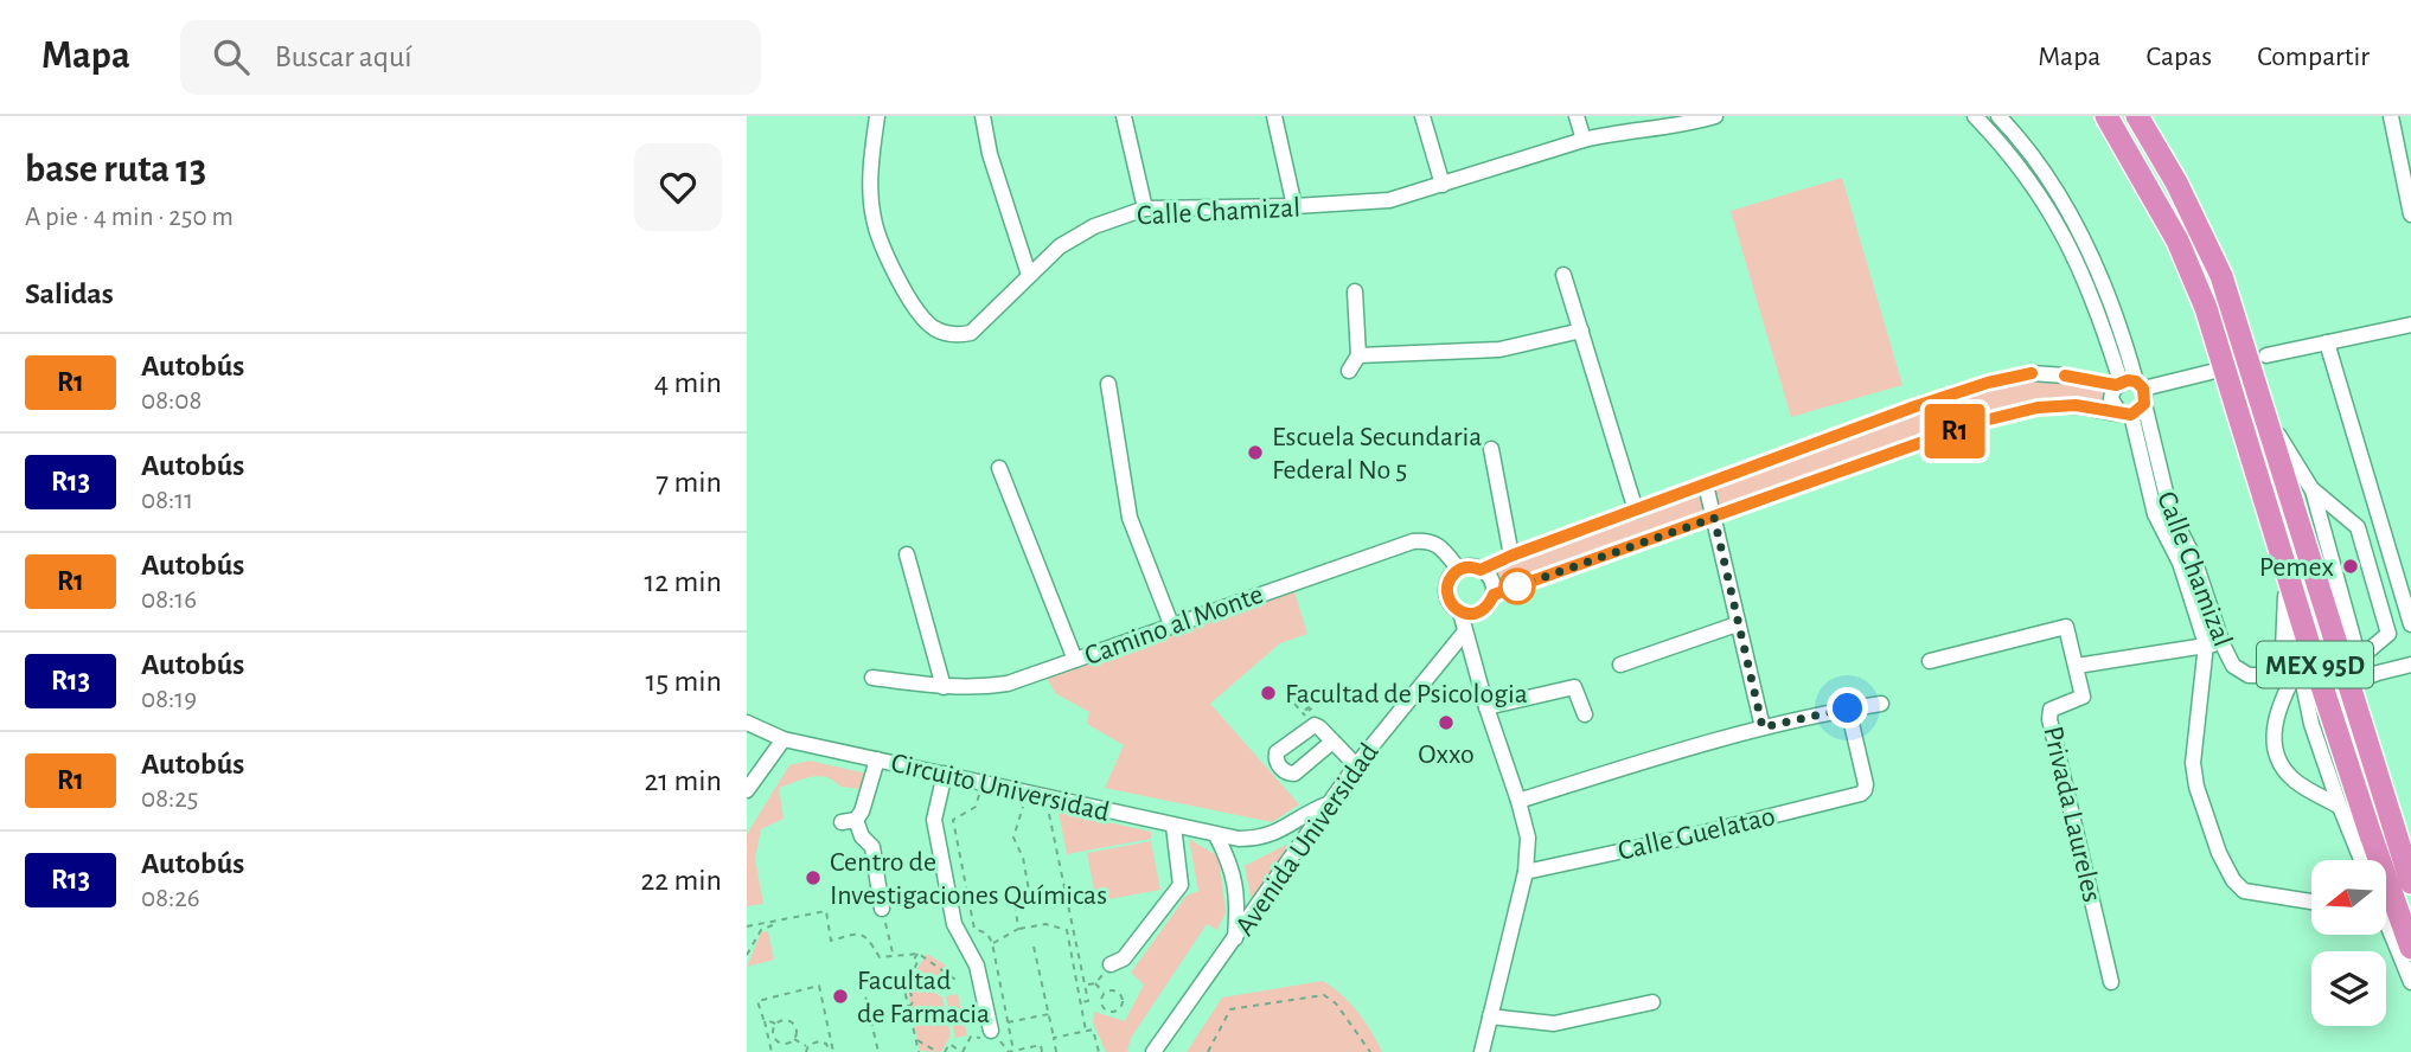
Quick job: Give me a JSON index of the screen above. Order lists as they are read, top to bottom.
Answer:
{
  "streets": {
    "highway": ["MEX 95D"],
    "street": [
      "Calle Chamizal",
      "Camino al Monte",
      "Circuito Universidad",
      "Privada Laureles",
      "Calle Guelatao",
      "Avenida Universidad"
    ]
  },
  "crossings": [
    ["Circuito Universidad", "Avenida Universidad"]
  ],
  "places": [
    "Escuela Secundaria Federal No 5",
    "Pemex",
    "Facultad de Psicologia",
    "Oxxo",
    "Centro de Investigaciones Químicas",
    "Facultad de Farmacia"
  ],
  "lines": ["bus line R1"],
  "north": "left",
  "page": {
    "header": "Mapa",
    "search": "Buscar aquí",
    "nav": ["Mapa", "Capas", "Compartir"],
    "heading": [
      ["base ruta 13", "A pie · 4 min · 250 m"],
      "Salidas"
    ],
    "on_map": "R1",
    "list": [
      {
        "mark": "R1",
        "name": "Autobús",
        "note": "08:08",
        "value": "4 min"
      },
      {
        "mark": "R13",
        "name": "Autobús",
        "note": "08:11",
        "value": "7 min"
      },
      {
        "mark": "R1",
        "name": "Autobús",
        "note": "08:16",
        "value": "12 min"
      },
      {
        "mark": "R13",
        "name": "Autobús",
        "note": "08:19",
        "value": "15 min"
      },
      {
        "mark": "R1",
        "name": "Autobús",
        "note": "08:25",
        "value": "21 min"
      },
      {
        "mark": "R13",
        "name": "Autobús",
        "note": "08:26",
        "value": "22 min"
      }
    ]
  }
}
